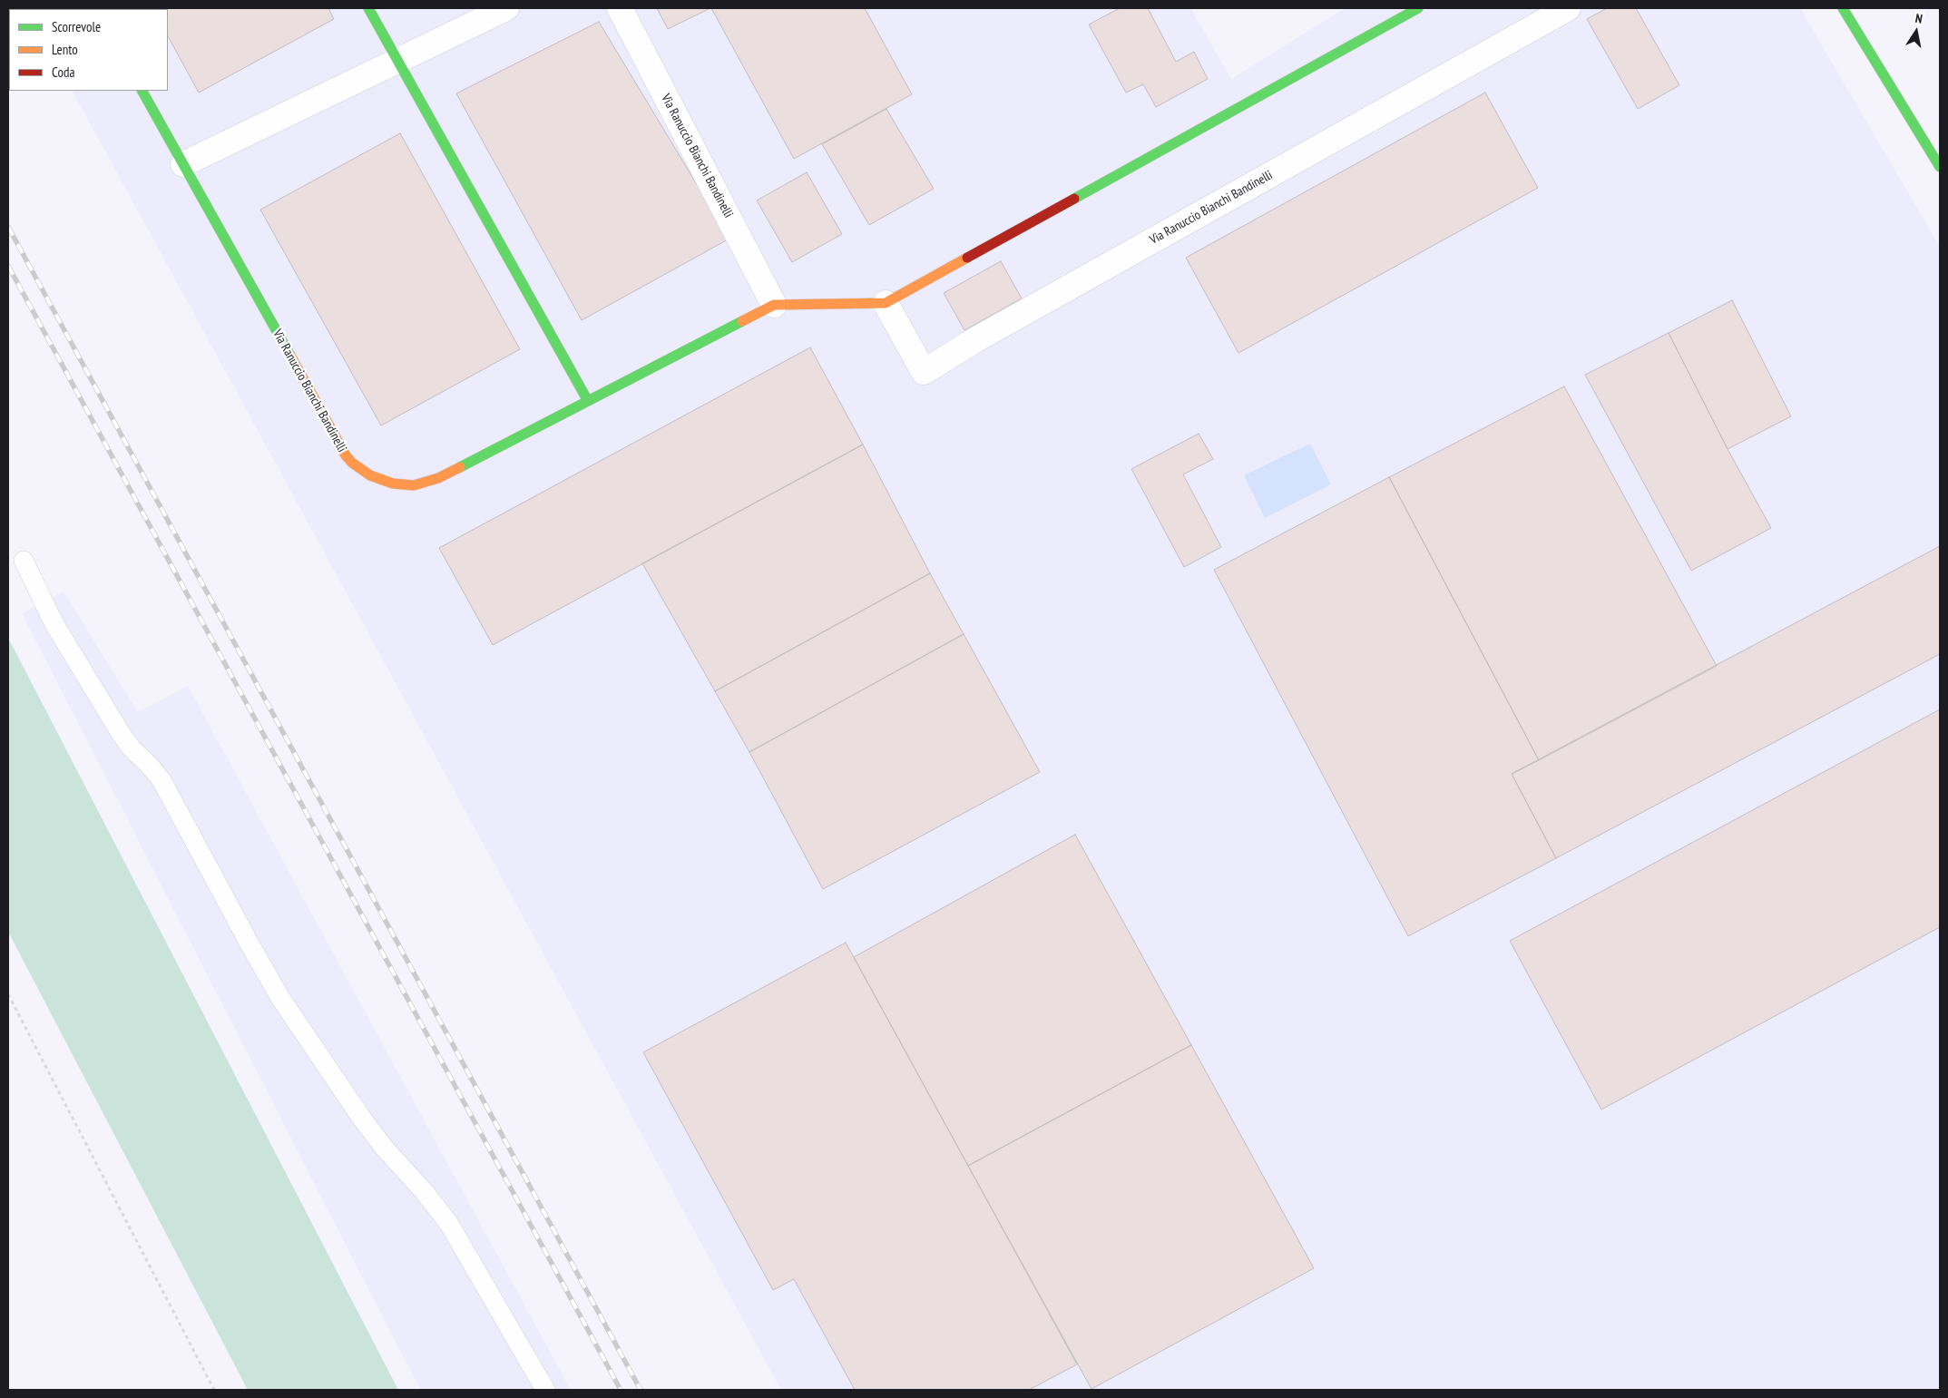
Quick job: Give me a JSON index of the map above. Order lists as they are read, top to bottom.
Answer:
{
  "streets": {
    "street": ["Via Ranuccio Bianchi Bandinelli"]
  },
  "legend": ["Scorrevole", "Lento", "Coda"],
  "north": "top"
}
